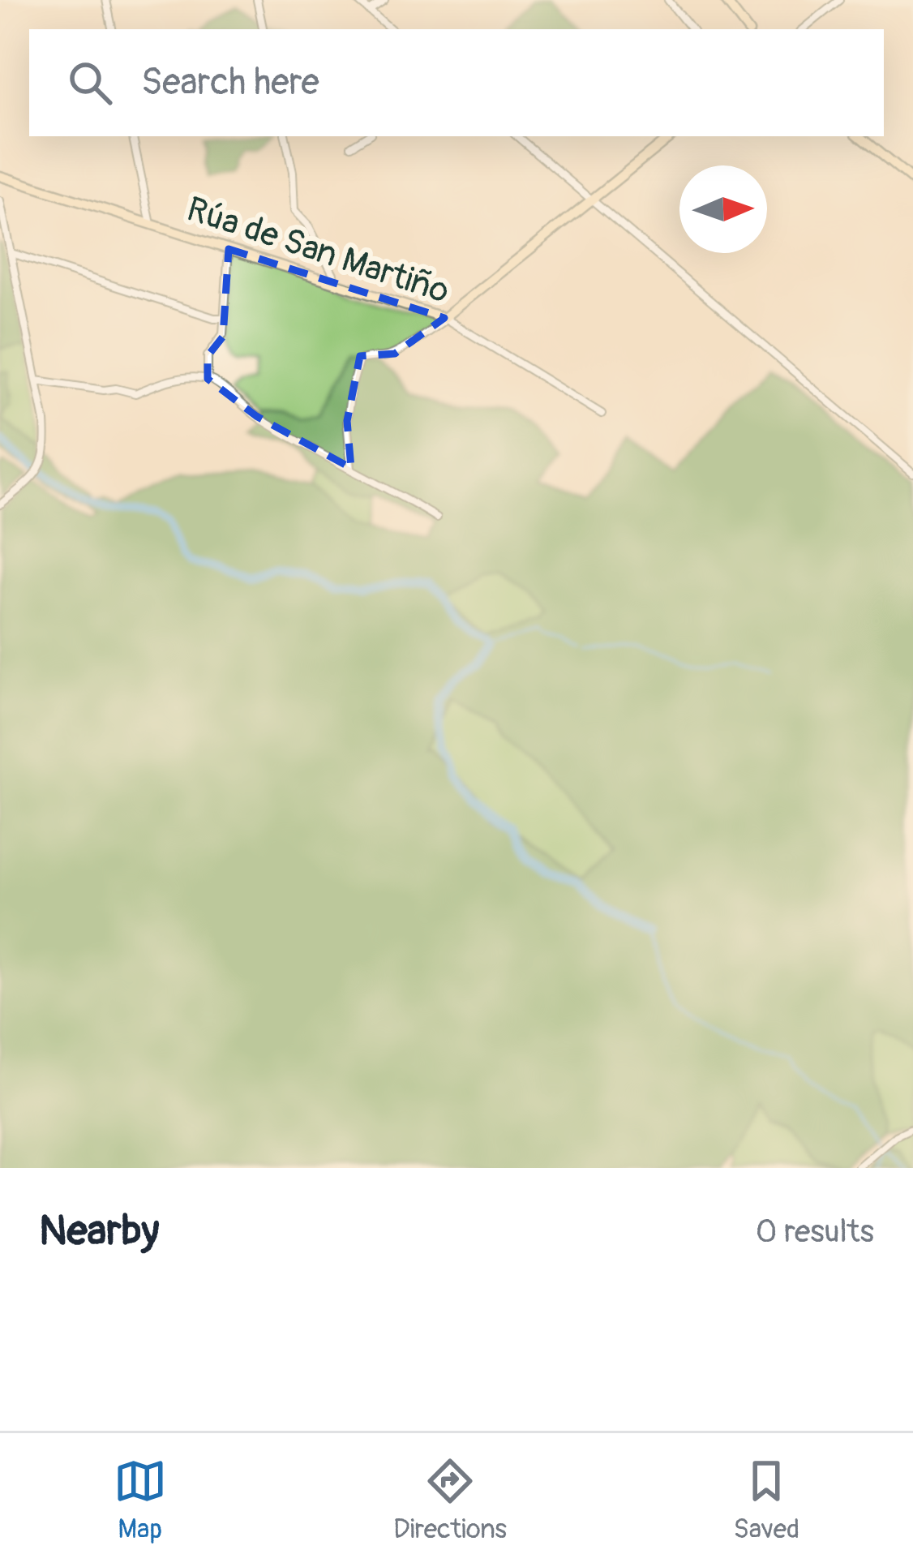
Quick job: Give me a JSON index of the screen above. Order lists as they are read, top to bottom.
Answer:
{
  "streets": {
    "street": ["Rúa de San Martiño"]
  },
  "north": "right",
  "page": {
    "search": "Search here",
    "heading": ["Nearby", "0 results"],
    "nav": ["Map", "Directions", "Saved"]
  }
}
